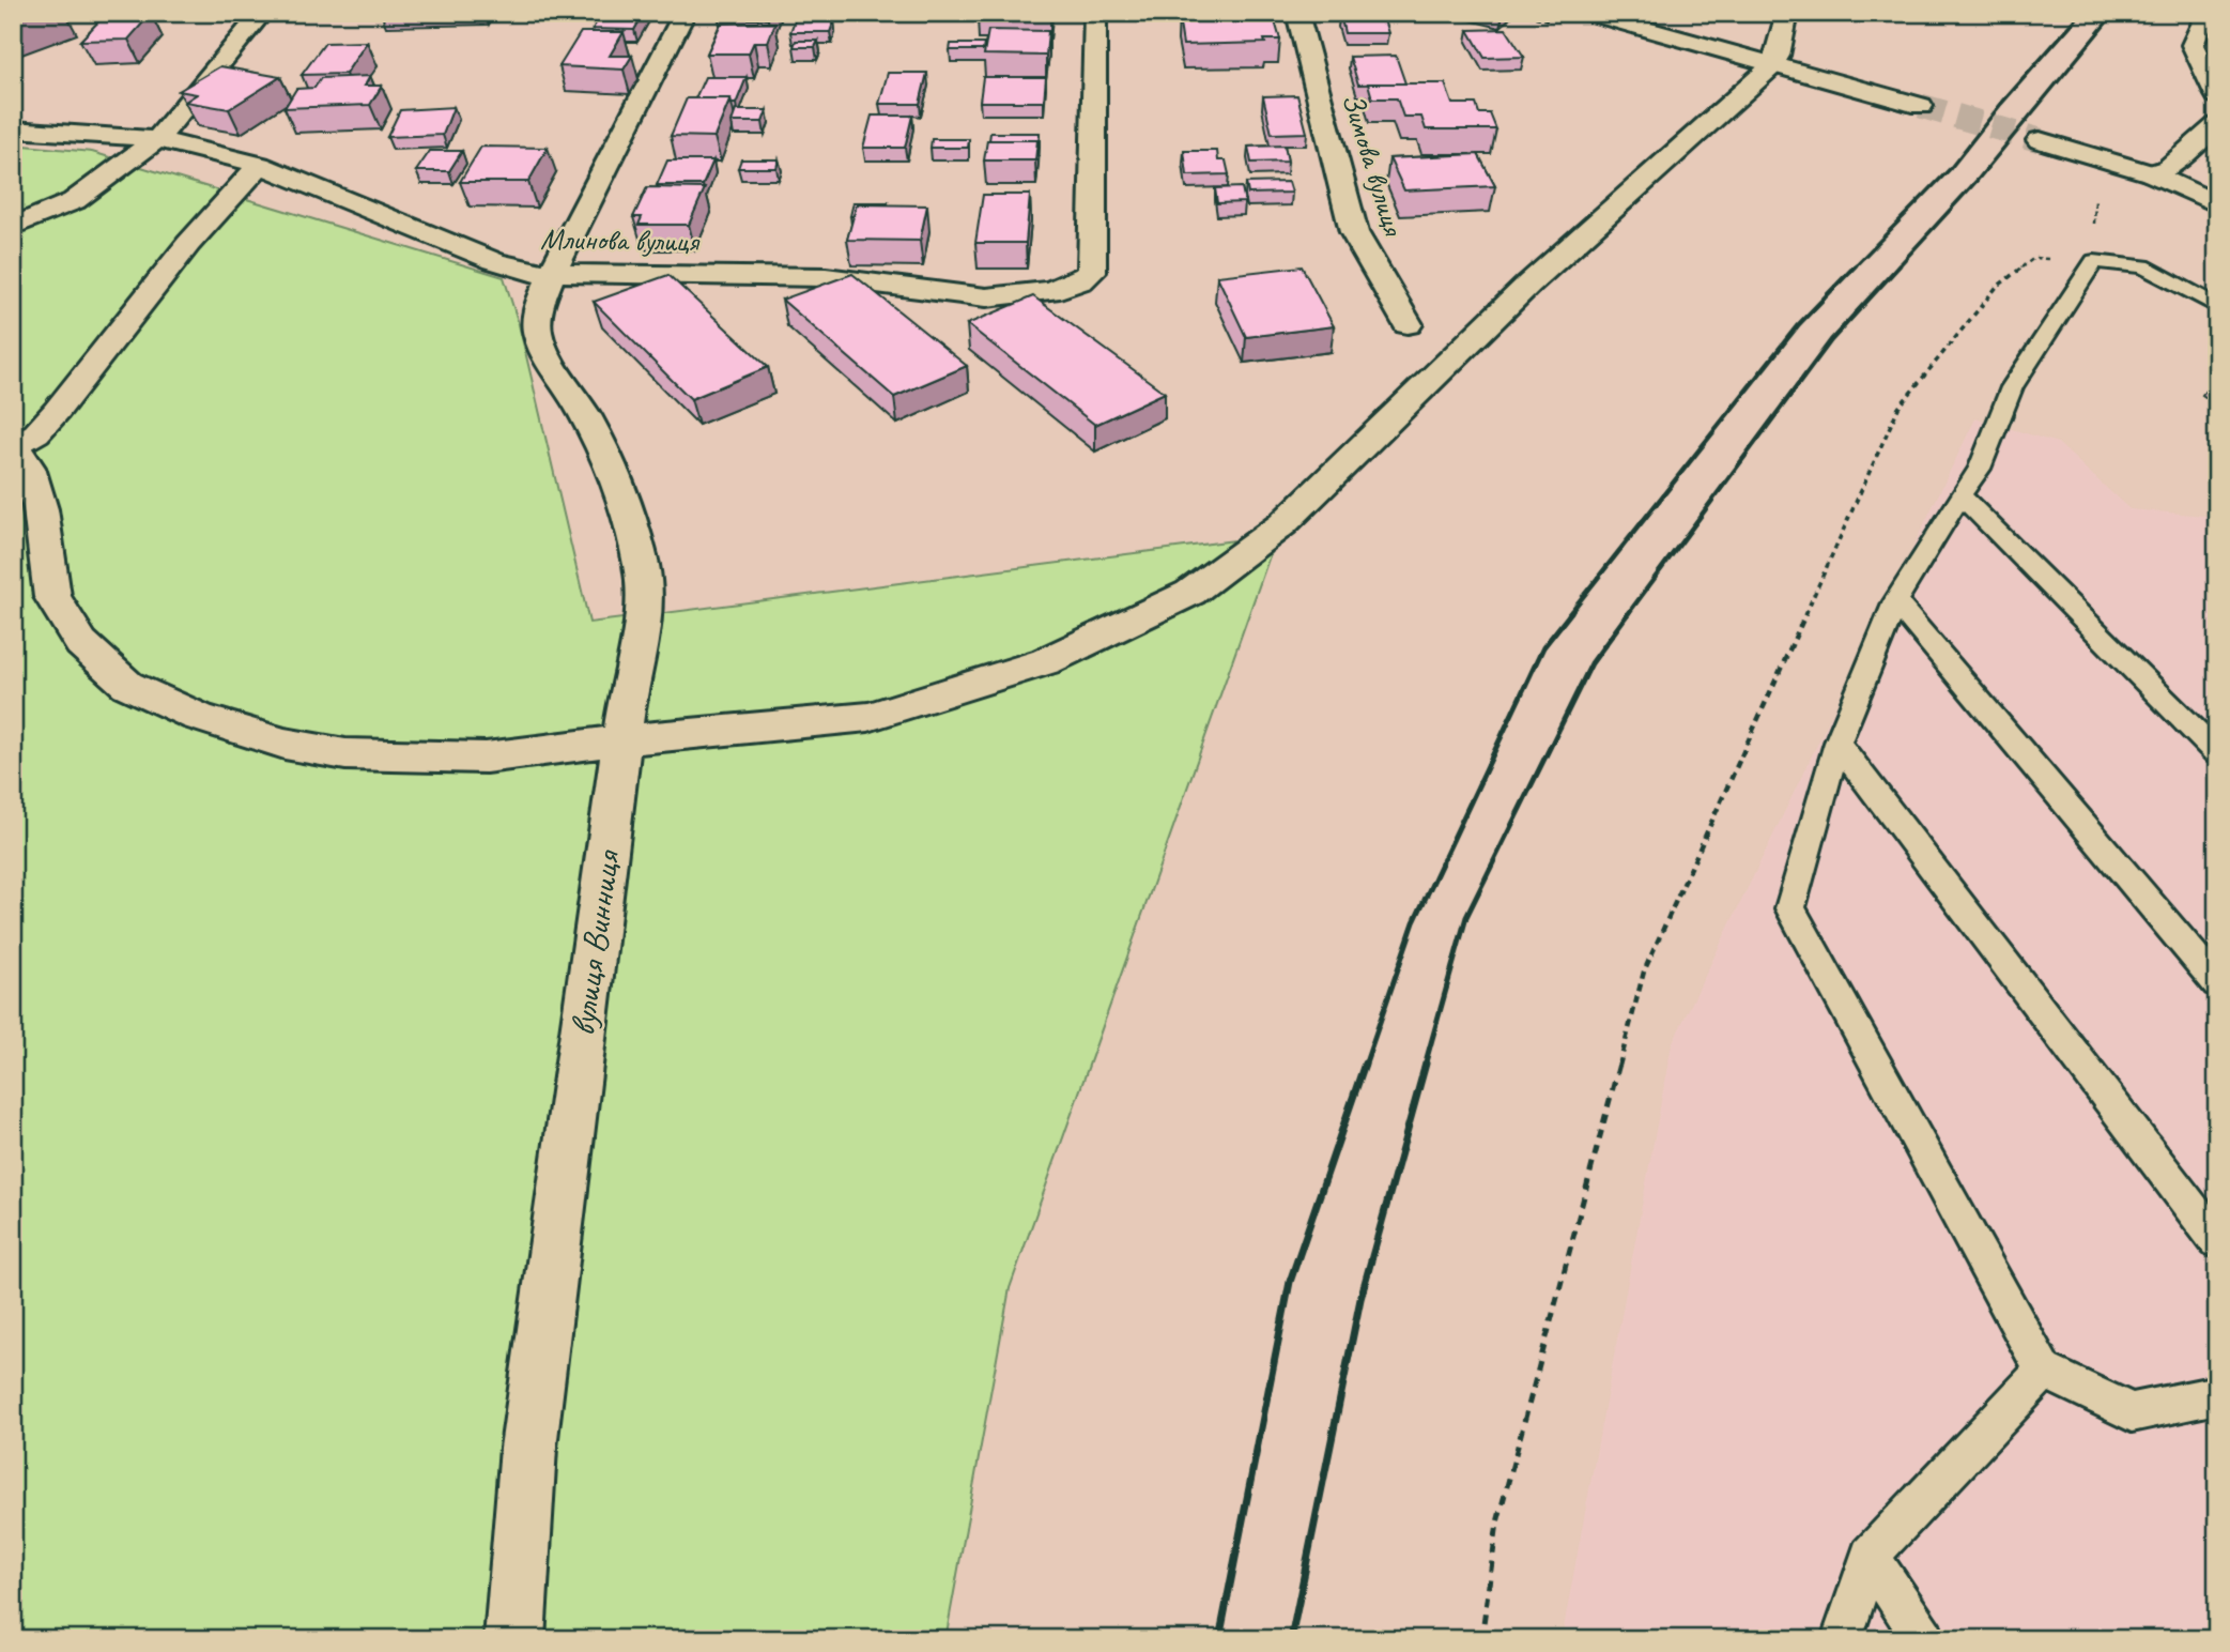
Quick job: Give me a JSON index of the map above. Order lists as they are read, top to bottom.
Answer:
{
  "streets": {
    "street": ["Зимова вулиця", "Млинова вулиця", "вулиця Винниця"]
  },
  "crossings": [
    ["Млинова вулиця", "вулиця Винниця"]
  ]
}
